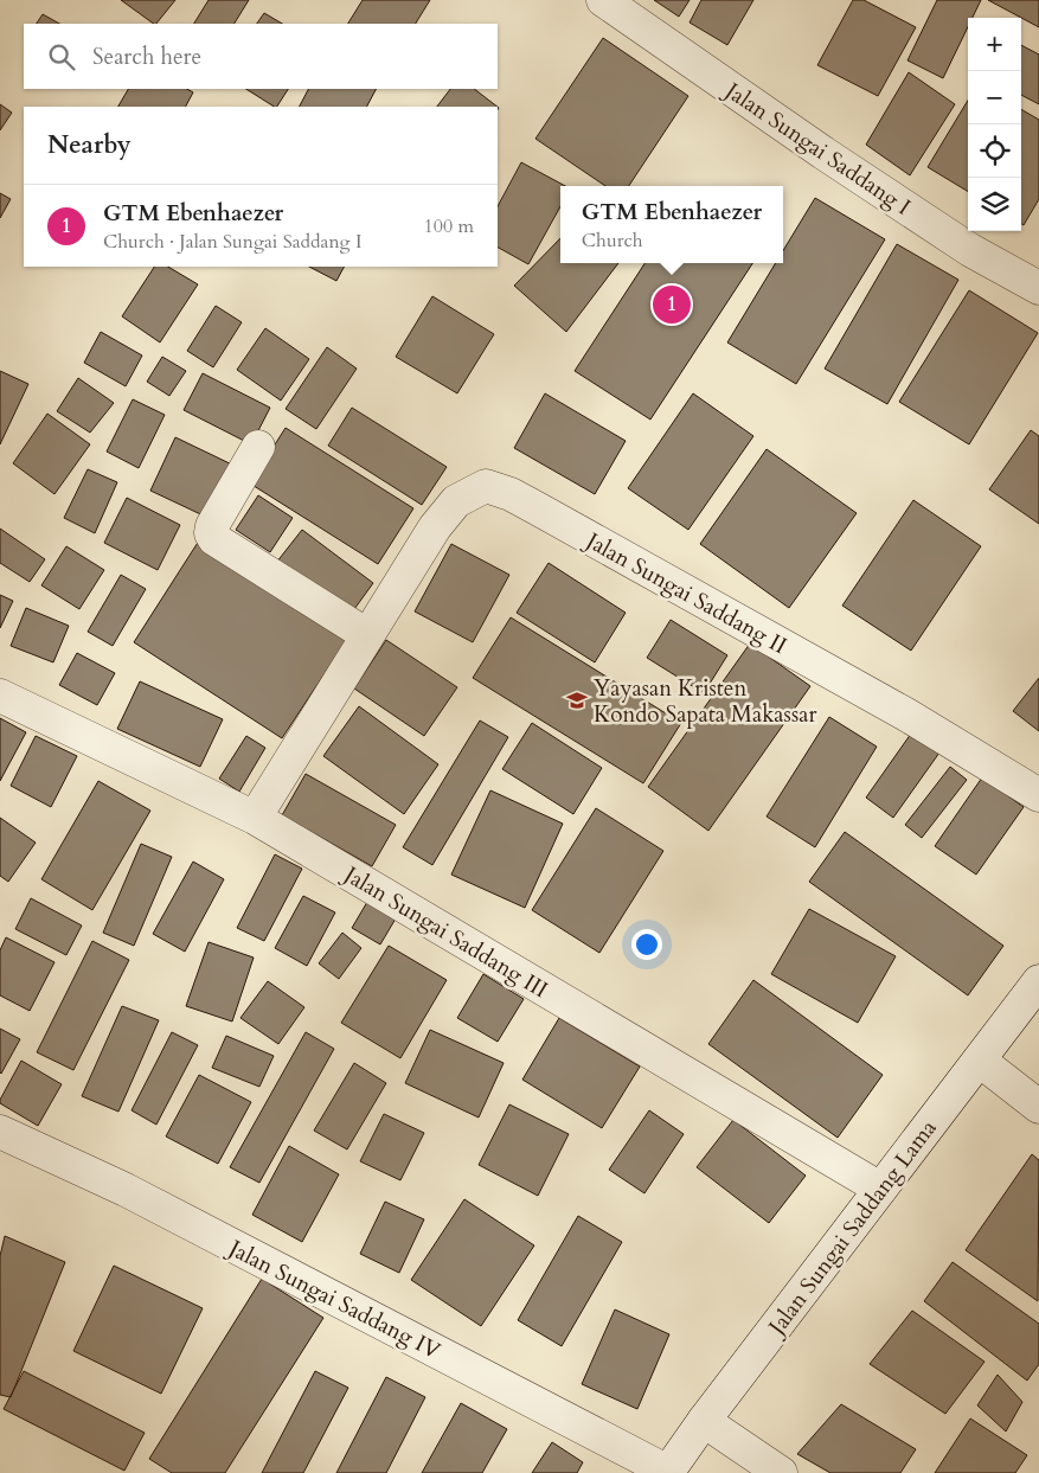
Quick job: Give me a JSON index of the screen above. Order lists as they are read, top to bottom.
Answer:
{
  "streets": {
    "street": [
      "Jalan Sungai Saddang I",
      "Jalan Sungai Saddang II",
      "Jalan Sungai Saddang III",
      "Jalan Sungai Saddang Lama",
      "Jalan Sungai Saddang IV"
    ]
  },
  "crossings": [
    ["Jalan Sungai Saddang III", "Jalan Sungai Saddang Lama"],
    ["Jalan Sungai Saddang Lama", "Jalan Sungai Saddang IV"]
  ],
  "places": {
    "school or university": ["Yayasan Kristen Kondo Sapata Makassar"]
  },
  "page": {
    "map_buttons": ["+", "−"],
    "search": "Search here",
    "heading": "Nearby",
    "list": [
      {
        "mark": "1",
        "name": "GTM Ebenhaezer",
        "note": "Church · Jalan Sungai Saddang I",
        "value": "100 m"
      }
    ],
    "popup": ["GTM Ebenhaezer", "Church"],
    "pins": "1"
  }
}
